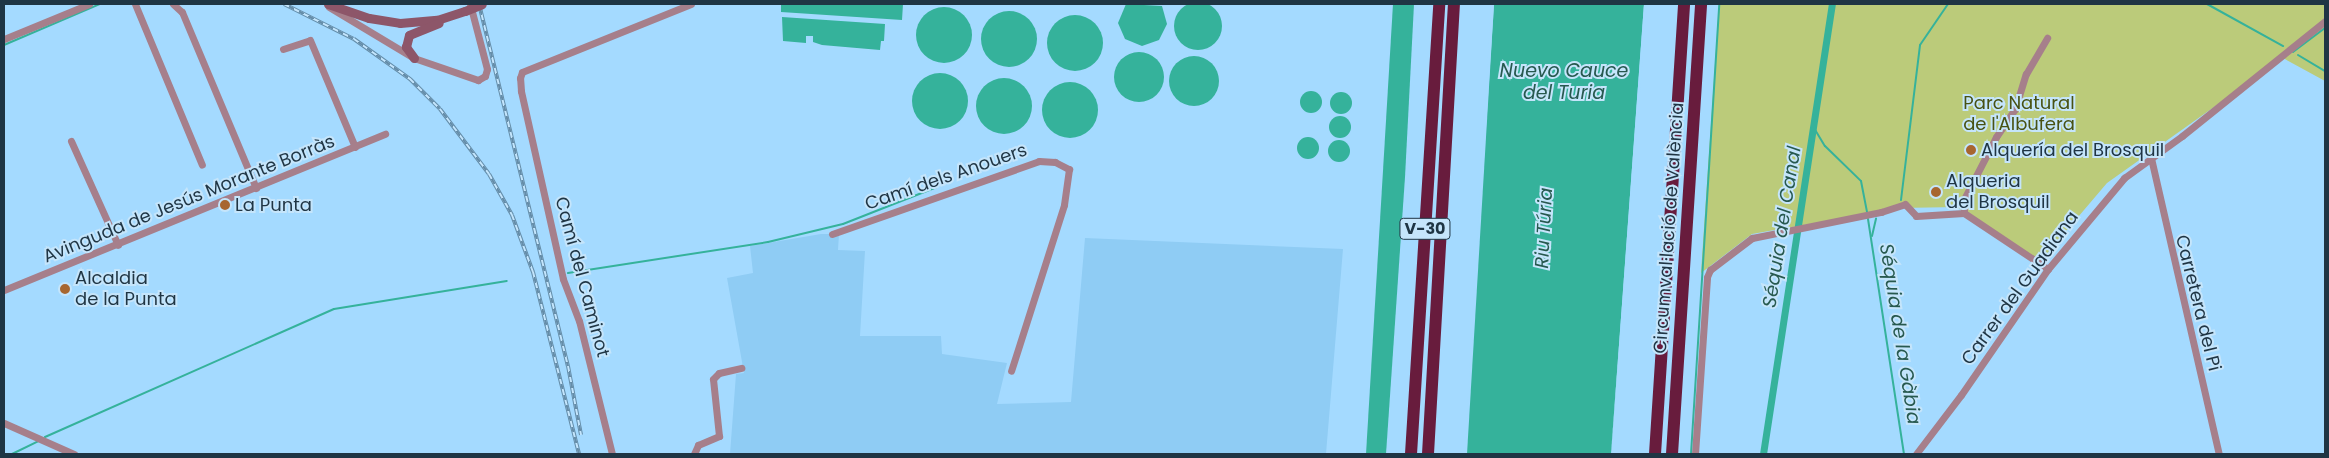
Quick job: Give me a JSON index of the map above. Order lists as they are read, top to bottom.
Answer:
{
  "streets": {
    "highway": ["Circumval·lació de València", "V-30"],
    "street": [
      "Camí dels Anouers",
      "Avinguda de Jesús Morante Borràs",
      "Camí del Caminot",
      "Carrer del Guadiana",
      "Carretera del Pi"
    ]
  },
  "crossings": [
    ["Carrer del Guadiana", "Carretera del Pi"]
  ],
  "water": [
    "Nuevo Cauce del Turia",
    "Séquia del Canal",
    "Riu Túria",
    "Séquia de la Gàbia"
  ],
  "parks": ["Parc Natural de l'Albufera"],
  "places": [
    "Alquería del Brosquil",
    "Alqueria del Brosquil",
    "La Punta",
    "Alcaldia de la Punta"
  ]
}
